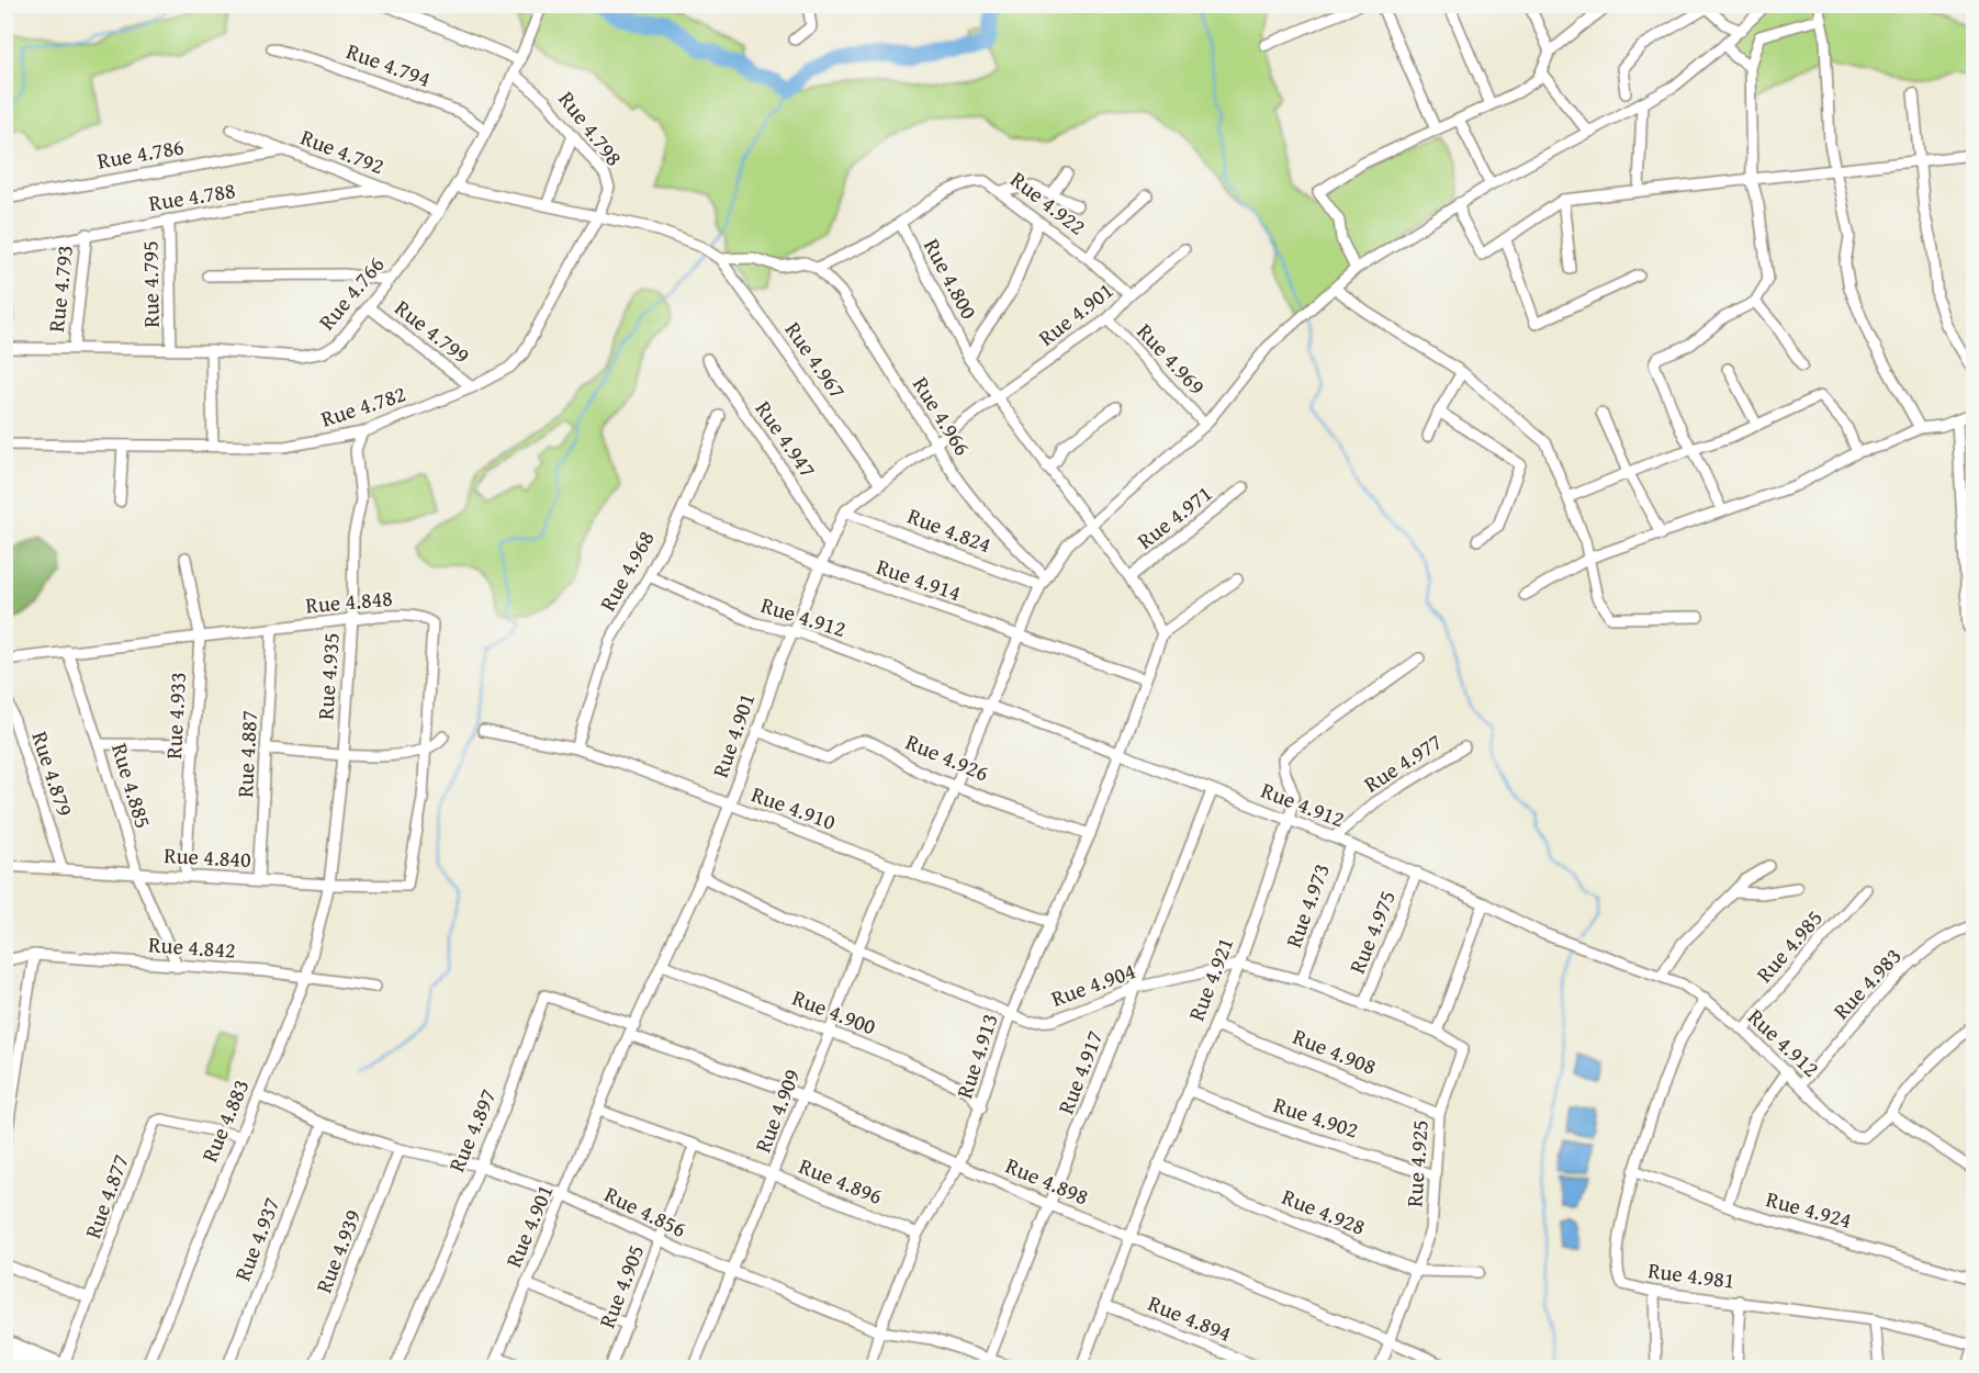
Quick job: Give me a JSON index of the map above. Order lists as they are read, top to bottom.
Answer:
{
  "streets": {
    "street": [
      "Rue 4.794",
      "Rue 4.798",
      "Rue 4.792",
      "Rue 4.786",
      "Rue 4.788",
      "Rue 4.922",
      "Rue 4.800",
      "Rue 4.795",
      "Rue 4.793",
      "Rue 4.766",
      "Rue 4.901",
      "Rue 4.799",
      "Rue 4.969",
      "Rue 4.967",
      "Rue 4.782",
      "Rue 4.966",
      "Rue 4.947",
      "Rue 4.971",
      "Rue 4.824",
      "Rue 4.968",
      "Rue 4.914",
      "Rue 4.848",
      "Rue 4.912",
      "Rue 4.935",
      "Rue 4.933",
      "Rue 4.887",
      "Rue 4.926",
      "Rue 4.977",
      "Rue 4.879",
      "Rue 4.885",
      "Rue 4.910",
      "Rue 4.840",
      "Rue 4.973",
      "Rue 4.975",
      "Rue 4.985",
      "Rue 4.842",
      "Rue 4.921",
      "Rue 4.983",
      "Rue 4.904",
      "Rue 4.900",
      "Rue 4.908",
      "Rue 4.913",
      "Rue 4.917",
      "Rue 4.909",
      "Rue 4.902",
      "Rue 4.883",
      "Rue 4.897",
      "Rue 4.925",
      "Rue 4.896",
      "Rue 4.898",
      "Rue 4.877",
      "Rue 4.924",
      "Rue 4.856",
      "Rue 4.928",
      "Rue 4.937",
      "Rue 4.939",
      "Rue 4.981",
      "Rue 4.905",
      "Rue 4.894"
    ]
  },
  "crossings": [
    ["Rue 4.794", "Rue 4.766"],
    ["Rue 4.798", "Rue 4.800"],
    ["Rue 4.798", "Rue 4.766"],
    ["Rue 4.798", "Rue 4.782"],
    ["Rue 4.792", "Rue 4.786"],
    ["Rue 4.792", "Rue 4.788"],
    ["Rue 4.792", "Rue 4.766"],
    ["Rue 4.788", "Rue 4.795"],
    ["Rue 4.788", "Rue 4.793"],
    ["Rue 4.922", "Rue 4.800"],
    ["Rue 4.922", "Rue 4.901"],
    ["Rue 4.800", "Rue 4.766"],
    ["Rue 4.800", "Rue 4.901"],
    ["Rue 4.800", "Rue 4.967"],
    ["Rue 4.800", "Rue 4.782"],
    ["Rue 4.800", "Rue 4.966"],
    ["Rue 4.800", "Rue 4.971"],
    ["Rue 4.795", "Rue 4.766"],
    ["Rue 4.793", "Rue 4.766"],
    ["Rue 4.766", "Rue 4.799"],
    ["Rue 4.901", "Rue 4.969"],
    ["Rue 4.901", "Rue 4.967"],
    ["Rue 4.901", "Rue 4.966"],
    ["Rue 4.901", "Rue 4.947"],
    ["Rue 4.901", "Rue 4.824"],
    ["Rue 4.901", "Rue 4.914"],
    ["Rue 4.901", "Rue 4.912"],
    ["Rue 4.901", "Rue 4.926"],
    ["Rue 4.901", "Rue 4.910"],
    ["Rue 4.901", "Rue 4.904"],
    ["Rue 4.901", "Rue 4.900"],
    ["Rue 4.901", "Rue 4.897"],
    ["Rue 4.901", "Rue 4.896"],
    ["Rue 4.901", "Rue 4.898"],
    ["Rue 4.901", "Rue 4.856"],
    ["Rue 4.799", "Rue 4.782"],
    ["Rue 4.782", "Rue 4.935"],
    ["Rue 4.966", "Rue 4.824"],
    ["Rue 4.968", "Rue 4.914"],
    ["Rue 4.968", "Rue 4.912"],
    ["Rue 4.968", "Rue 4.910"],
    ["Rue 4.848", "Rue 4.935"],
    ["Rue 4.848", "Rue 4.933"],
    ["Rue 4.848", "Rue 4.887"],
    ["Rue 4.848", "Rue 4.885"],
    ["Rue 4.848", "Rue 4.840"],
    ["Rue 4.912", "Rue 4.977"],
    ["Rue 4.912", "Rue 4.973"],
    ["Rue 4.912", "Rue 4.975"],
    ["Rue 4.912", "Rue 4.985"],
    ["Rue 4.912", "Rue 4.921"],
    ["Rue 4.912", "Rue 4.983"],
    ["Rue 4.912", "Rue 4.913"],
    ["Rue 4.912", "Rue 4.917"],
    ["Rue 4.912", "Rue 4.981"],
    ["Rue 4.935", "Rue 4.840"],
    ["Rue 4.935", "Rue 4.883"],
    ["Rue 4.933", "Rue 4.840"],
    ["Rue 4.887", "Rue 4.840"],
    ["Rue 4.926", "Rue 4.913"],
    ["Rue 4.879", "Rue 4.840"],
    ["Rue 4.885", "Rue 4.840"],
    ["Rue 4.885", "Rue 4.842"],
    ["Rue 4.910", "Rue 4.913"],
    ["Rue 4.910", "Rue 4.909"],
    ["Rue 4.840", "Rue 4.883"],
    ["Rue 4.973", "Rue 4.904"],
    ["Rue 4.975", "Rue 4.904"],
    ["Rue 4.842", "Rue 4.883"],
    ["Rue 4.921", "Rue 4.904"],
    ["Rue 4.921", "Rue 4.908"],
    ["Rue 4.921", "Rue 4.902"],
    ["Rue 4.921", "Rue 4.898"],
    ["Rue 4.921", "Rue 4.928"],
    ["Rue 4.921", "Rue 4.894"],
    ["Rue 4.904", "Rue 4.913"],
    ["Rue 4.904", "Rue 4.917"],
    ["Rue 4.904", "Rue 4.909"],
    ["Rue 4.904", "Rue 4.925"],
    ["Rue 4.900", "Rue 4.913"],
    ["Rue 4.900", "Rue 4.909"],
    ["Rue 4.908", "Rue 4.925"],
    ["Rue 4.913", "Rue 4.896"],
    ["Rue 4.913", "Rue 4.898"],
    ["Rue 4.913", "Rue 4.856"],
    ["Rue 4.917", "Rue 4.898"],
    ["Rue 4.917", "Rue 4.856"],
    ["Rue 4.909", "Rue 4.896"],
    ["Rue 4.909", "Rue 4.898"],
    ["Rue 4.909", "Rue 4.856"],
    ["Rue 4.902", "Rue 4.925"],
    ["Rue 4.883", "Rue 4.877"],
    ["Rue 4.883", "Rue 4.856"],
    ["Rue 4.897", "Rue 4.898"],
    ["Rue 4.897", "Rue 4.856"],
    ["Rue 4.925", "Rue 4.898"],
    ["Rue 4.925", "Rue 4.928"],
    ["Rue 4.896", "Rue 4.905"],
    ["Rue 4.924", "Rue 4.981"],
    ["Rue 4.856", "Rue 4.937"],
    ["Rue 4.856", "Rue 4.939"],
    ["Rue 4.856", "Rue 4.905"]
  ]
}
